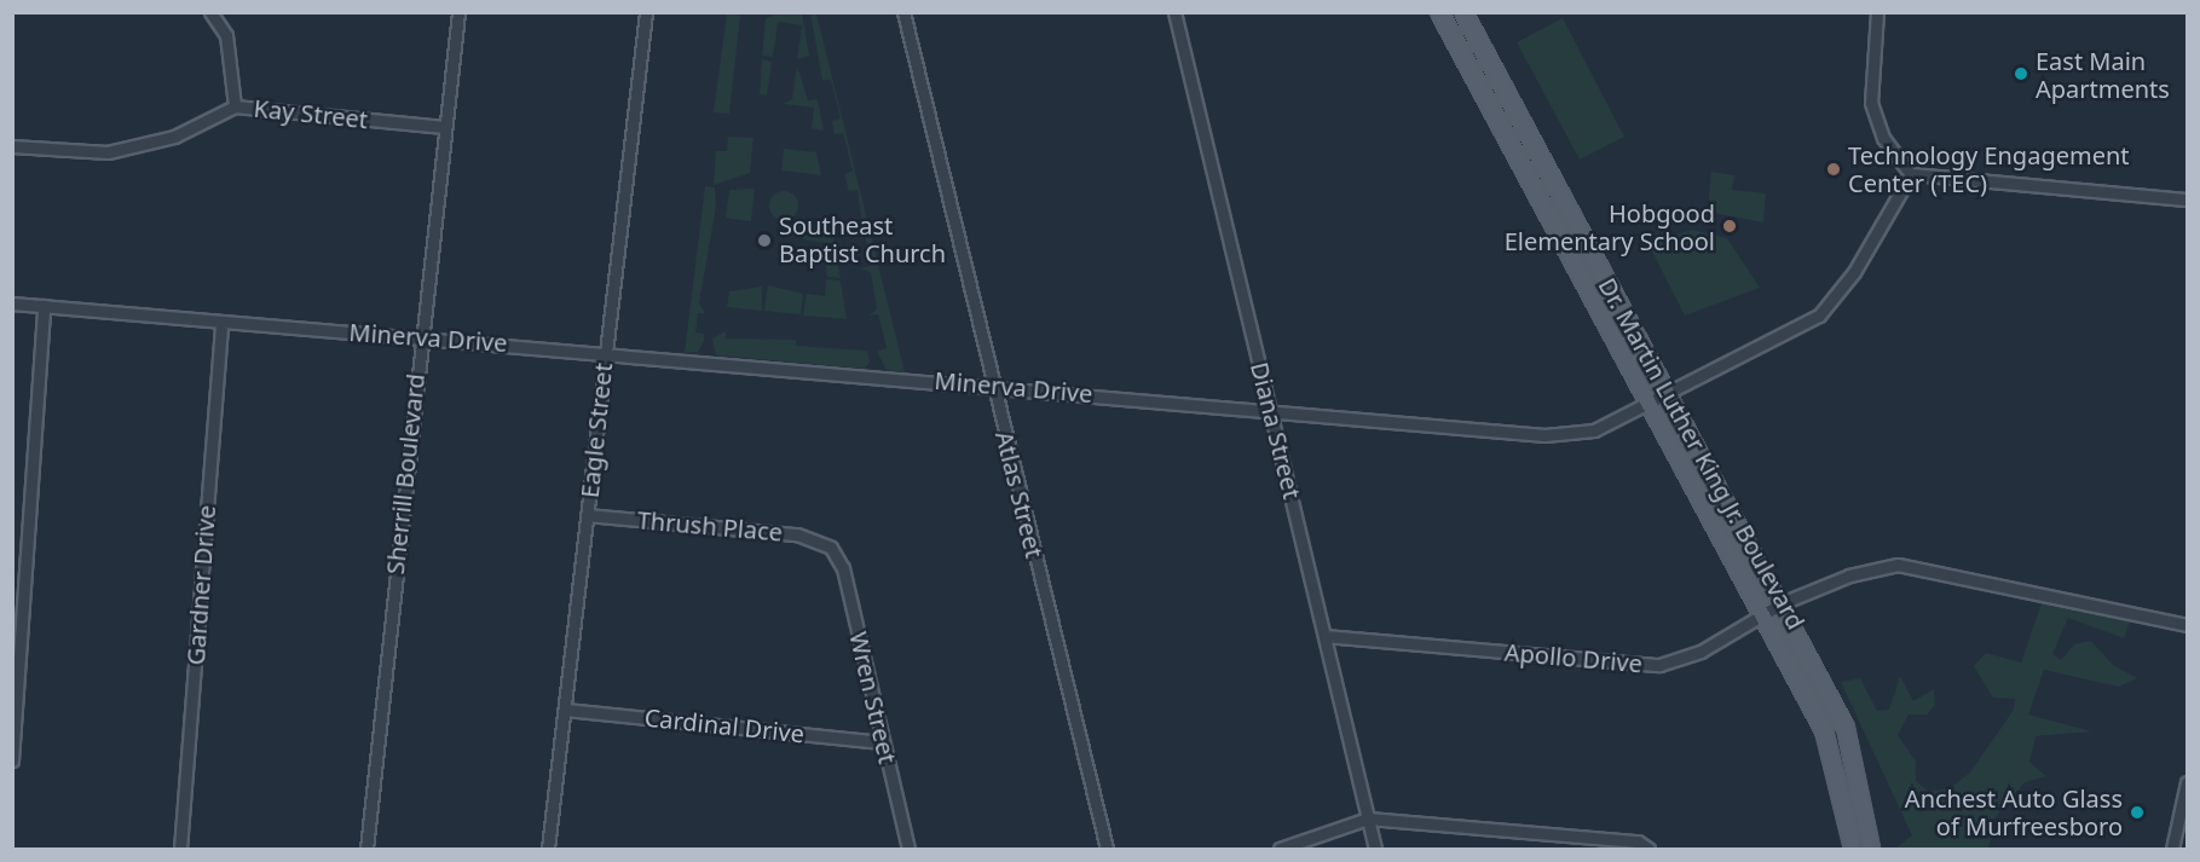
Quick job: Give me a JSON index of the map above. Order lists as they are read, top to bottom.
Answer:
{
  "streets": {
    "main road": ["Dr. Martin Luther King Jr. Boulevard"],
    "street": [
      "Kay Street",
      "Minerva Drive",
      "Eagle Street",
      "Diana Street",
      "Sherrill Boulevard",
      "Atlas Street",
      "Thrush Place",
      "Gardner Drive",
      "Apollo Drive",
      "Wren Street",
      "Cardinal Drive"
    ]
  },
  "crossings": [
    ["Kay Street", "Sherrill Boulevard"],
    ["Minerva Drive", "Eagle Street"],
    ["Minerva Drive", "Diana Street"],
    ["Minerva Drive", "Dr. Martin Luther King Jr. Boulevard"],
    ["Minerva Drive", "Sherrill Boulevard"],
    ["Minerva Drive", "Atlas Street"],
    ["Minerva Drive", "Gardner Drive"],
    ["Eagle Street", "Thrush Place"],
    ["Eagle Street", "Cardinal Drive"],
    ["Diana Street", "Apollo Drive"],
    ["Dr. Martin Luther King Jr. Boulevard", "Apollo Drive"],
    ["Thrush Place", "Wren Street"],
    ["Wren Street", "Cardinal Drive"]
  ],
  "places": [
    "East Main Apartments",
    "Technology Engagement Center (TEC)",
    "Hobgood Elementary School",
    "Southeast Baptist Church",
    "Anchest Auto Glass of Murfreesboro"
  ]
}
